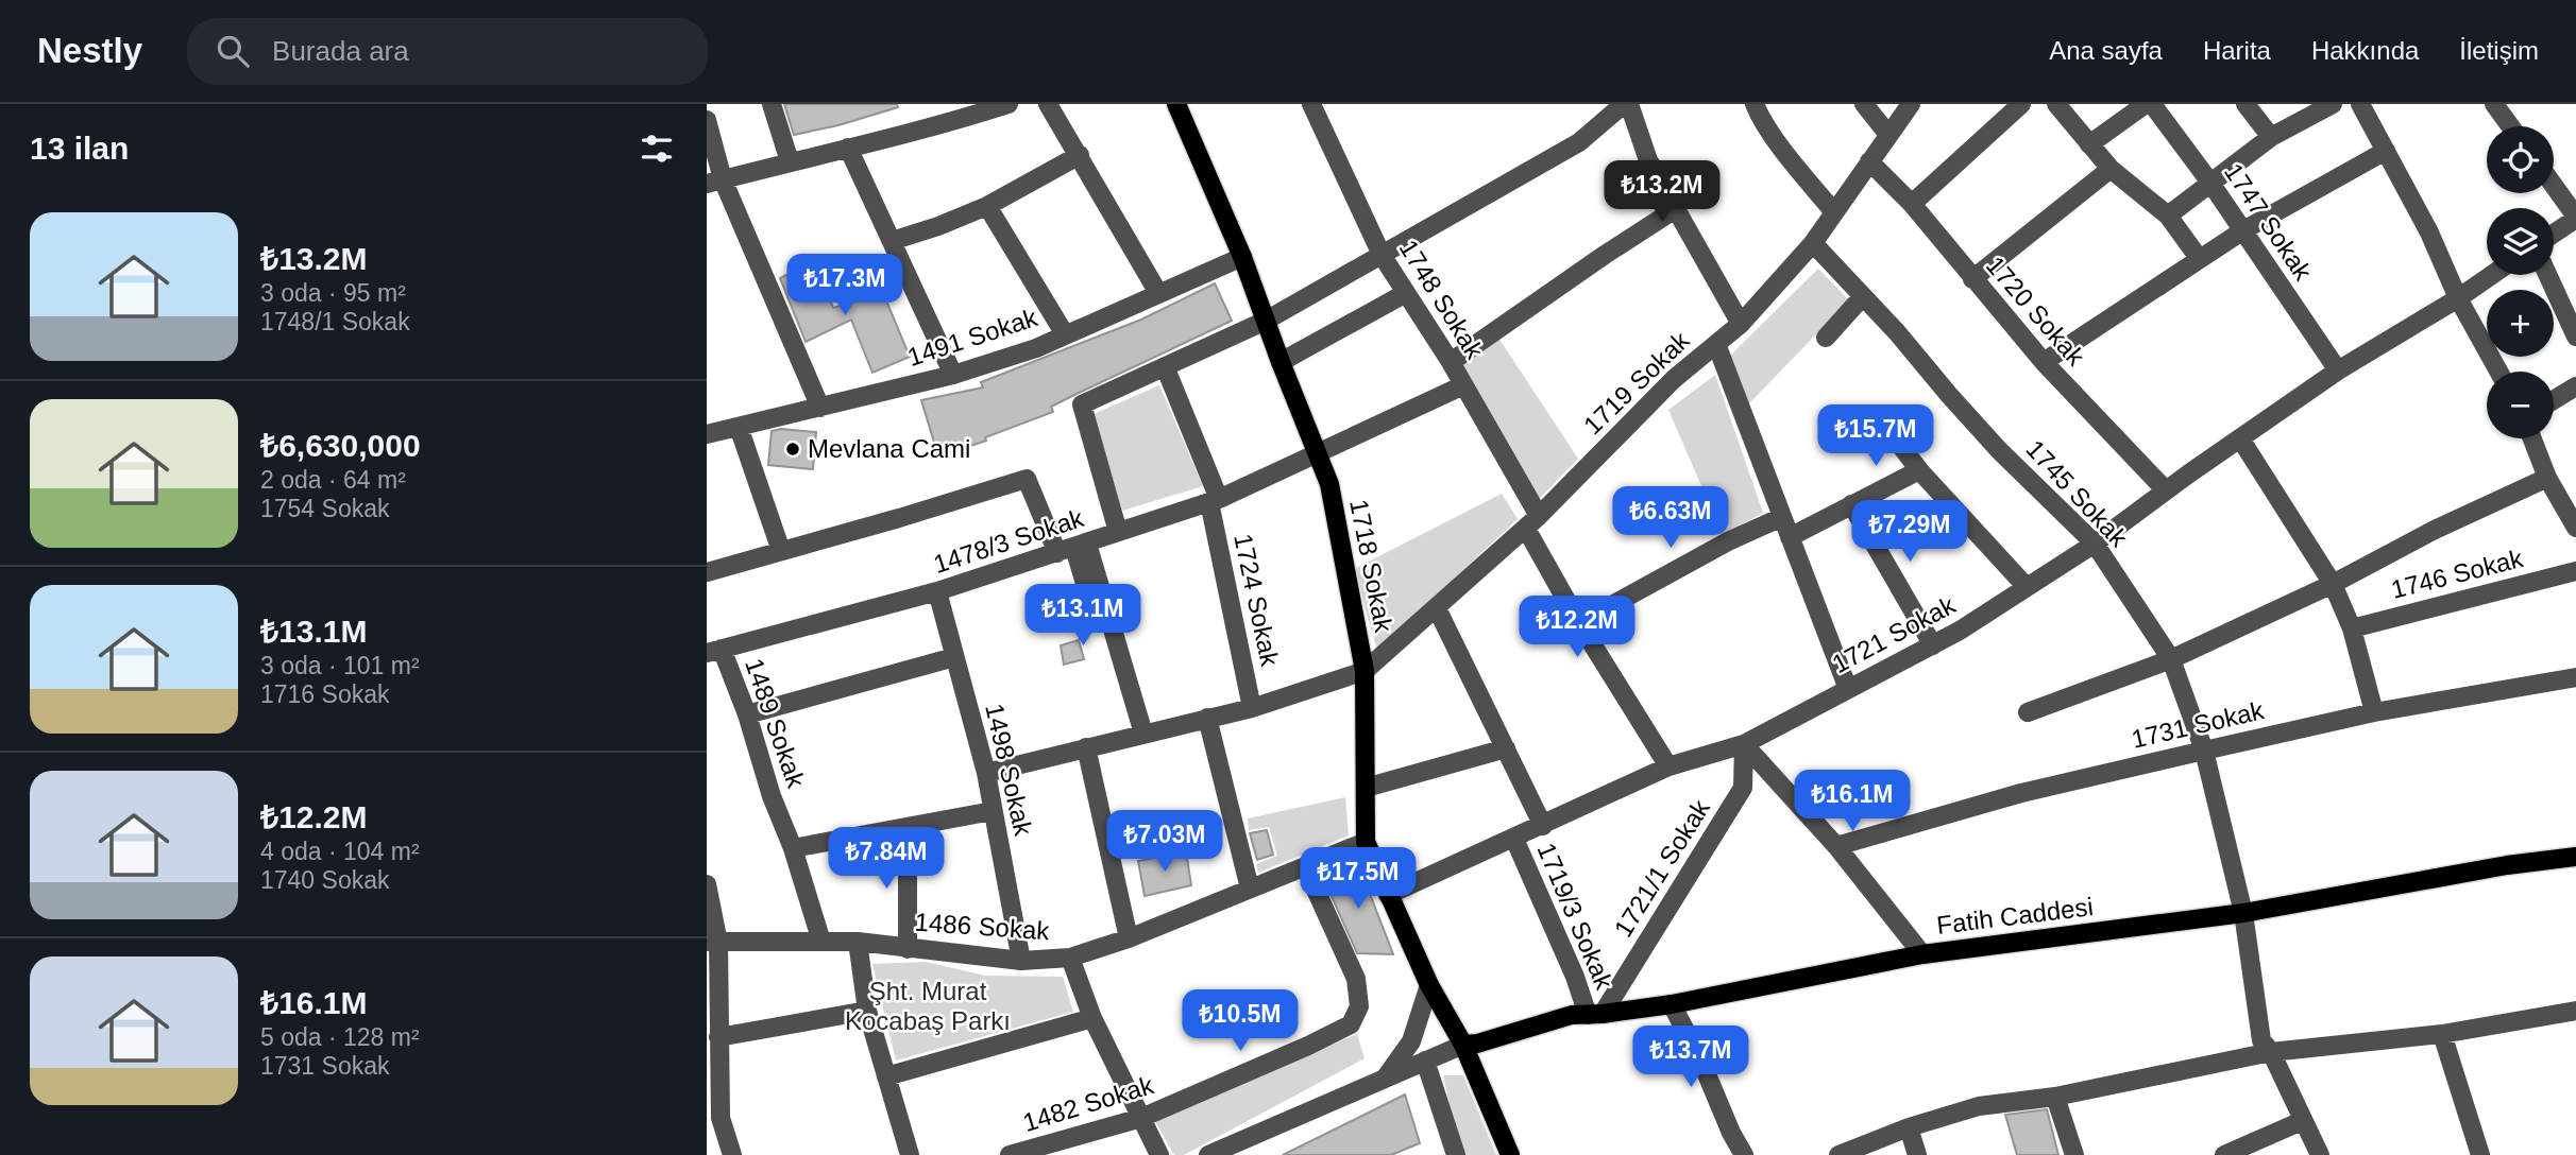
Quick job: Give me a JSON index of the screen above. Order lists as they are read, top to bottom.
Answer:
{
  "streets": {
    "main road": ["1718 Sokak", "Fatih Caddesi"],
    "street": [
      "1747 Sokak",
      "1748 Sokak",
      "1720 Sokak",
      "1491 Sokak",
      "1719 Sokak",
      "1745 Sokak",
      "1478/3 Sokak",
      "1746 Sokak",
      "1724 Sokak",
      "1721 Sokak",
      "1489 Sokak",
      "1731 Sokak",
      "1498 Sokak",
      "1721/1 Sokak",
      "1719/3 Sokak",
      "1486 Sokak",
      "1482 Sokak"
    ]
  },
  "crossings": [
    ["1747 Sokak", "1721 Sokak"],
    ["1748 Sokak", "1719 Sokak"],
    ["1748 Sokak", "1478/3 Sokak"],
    ["1748 Sokak", "1721 Sokak"],
    ["1720 Sokak", "1719 Sokak"],
    ["1720 Sokak", "1721 Sokak"],
    ["1491 Sokak", "1718 Sokak"],
    ["1719 Sokak", "1745 Sokak"],
    ["1719 Sokak", "1718 Sokak"],
    ["1719 Sokak", "1719/3 Sokak"],
    ["1745 Sokak", "1721 Sokak"],
    ["1745 Sokak", "1731 Sokak"],
    ["1745 Sokak", "Fatih Caddesi"],
    ["1478/3 Sokak", "1718 Sokak"],
    ["1478/3 Sokak", "1724 Sokak"],
    ["1478/3 Sokak", "1489 Sokak"],
    ["1478/3 Sokak", "1498 Sokak"],
    ["1718 Sokak", "1721 Sokak"],
    ["1718 Sokak", "Fatih Caddesi"],
    ["1718 Sokak", "1486 Sokak"],
    ["1721 Sokak", "1721/1 Sokak"],
    ["1721 Sokak", "1719/3 Sokak"],
    ["1489 Sokak", "1486 Sokak"],
    ["1498 Sokak", "1486 Sokak"],
    ["1721/1 Sokak", "1719/3 Sokak"],
    ["1721/1 Sokak", "Fatih Caddesi"],
    ["1719/3 Sokak", "Fatih Caddesi"],
    ["1486 Sokak", "1482 Sokak"]
  ],
  "parks": ["Şht. Murat Kocabaş Parkı"],
  "places": ["Mevlana Cami"],
  "page": {
    "header": "Nestly",
    "search": "Burada ara",
    "nav": [
      "Ana sayfa",
      "Harita",
      "Hakkında",
      "İletişim"
    ],
    "heading": "13 ilan",
    "map_buttons": ["+", "−"],
    "price": [
      "₺13.2M",
      "₺17.3M",
      "₺15.7M",
      "₺6.63M",
      "₺7.29M",
      "₺13.1M",
      "₺12.2M",
      "₺16.1M",
      "₺7.03M",
      "₺7.84M",
      "₺17.5M",
      "₺10.5M",
      "₺13.7M"
    ],
    "list": [
      {
        "name": "₺13.2M",
        "note": "3 oda · 95 m² · 1748/1 Sokak"
      },
      {
        "name": "₺6,630,000",
        "note": "2 oda · 64 m² · 1754 Sokak"
      },
      {
        "name": "₺13.1M",
        "note": "3 oda · 101 m² · 1716 Sokak"
      },
      {
        "name": "₺12.2M",
        "note": "4 oda · 104 m² · 1740 Sokak"
      },
      {
        "name": "₺16.1M",
        "note": "5 oda · 128 m² · 1731 Sokak"
      }
    ]
  }
}
